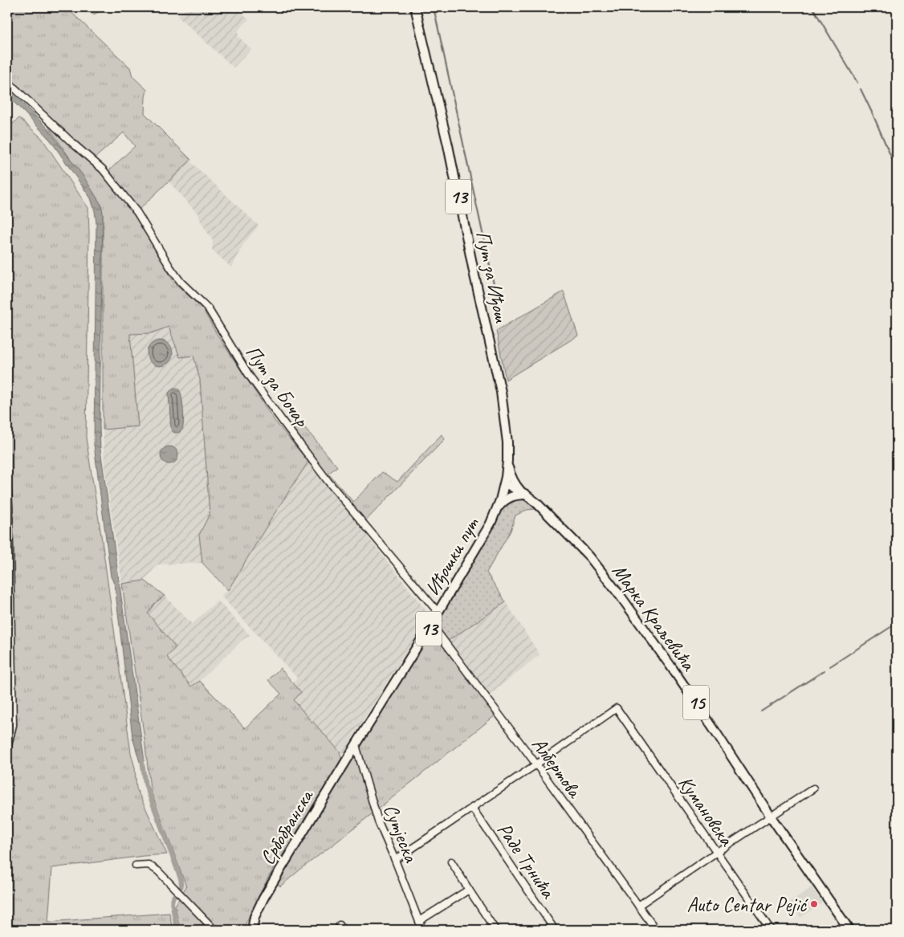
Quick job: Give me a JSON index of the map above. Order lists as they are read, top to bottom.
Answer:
{
  "streets": {
    "main road": [
      "13",
      "Пут за Иђош",
      "Иђошки пут",
      "Марка Краљевића",
      "15",
      "Србобранска"
    ],
    "street": [
      "Пут за Бочар",
      "Албертова",
      "Кумановска",
      "Сутјеска",
      "Раде Трнића"
    ]
  },
  "crossings": [
    ["Пут за Иђош", "Иђошки пут"],
    ["Пут за Иђош", "Марка Краљевића"],
    ["Пут за Бочар", "Иђошки пут"],
    ["Иђошки пут", "Марка Краљевића"],
    ["Иђошки пут", "Албертова"],
    ["Иђошки пут", "Србобранска"],
    ["Иђошки пут", "Сутјеска"],
    ["Албертова", "Кумановска"],
    ["Србобранска", "Сутјеска"]
  ],
  "places": ["Auto Centar Pejić"]
}
